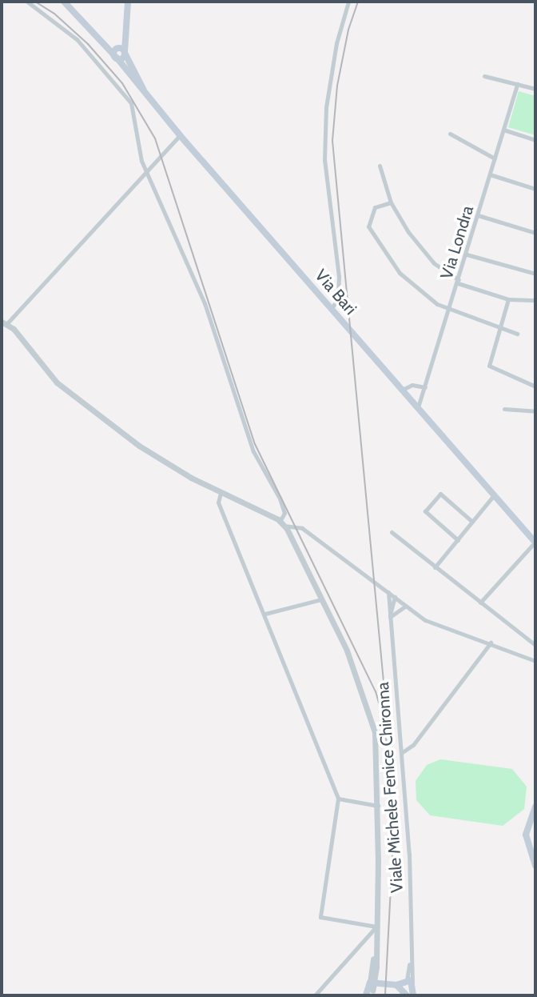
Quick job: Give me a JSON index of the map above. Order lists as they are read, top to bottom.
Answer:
{
  "streets": {
    "main road": ["Via Bari"],
    "street": ["Via Londra", "Viale Michele Fenice Chironna"]
  },
  "crossings": [
    ["Via Londra", "Via Bari"]
  ]
}
